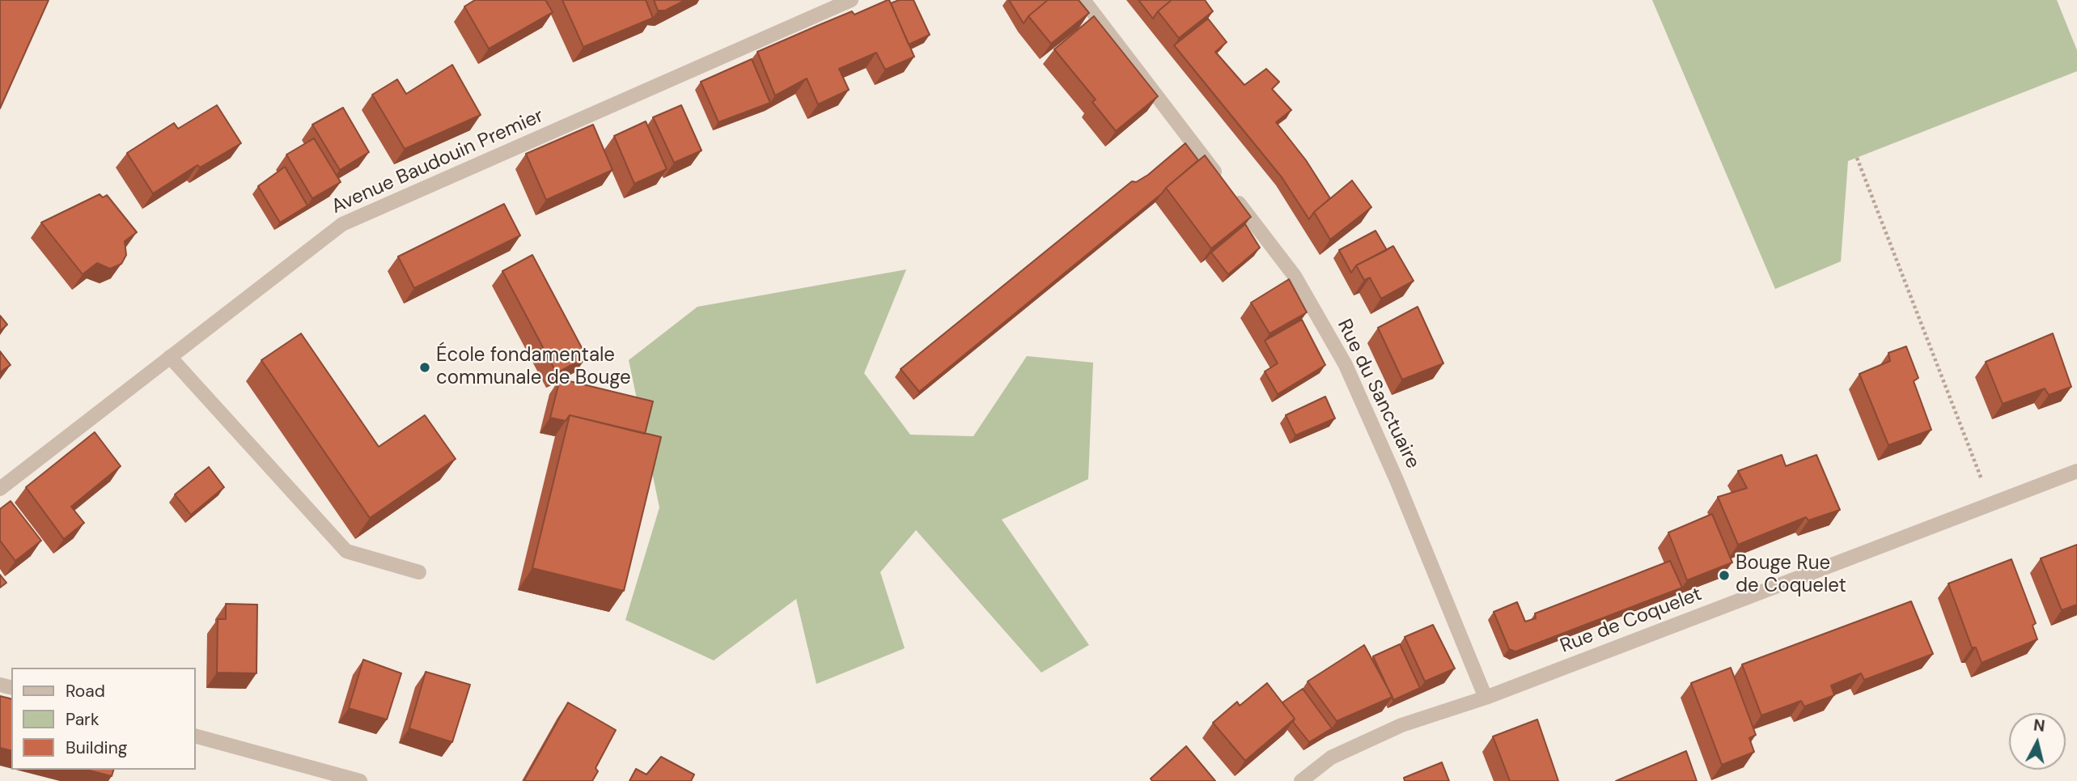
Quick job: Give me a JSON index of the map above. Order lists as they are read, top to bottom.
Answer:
{
  "streets": {
    "street": ["Avenue Baudouin Premier", "Rue du Sanctuaire", "Rue de Coquelet"]
  },
  "crossings": [
    ["Rue du Sanctuaire", "Rue de Coquelet"]
  ],
  "places": ["École fondamentale communale de Bouge", "Bouge Rue de Coquelet"],
  "legend": ["Road", "Park", "Building"],
  "north": "top"
}
